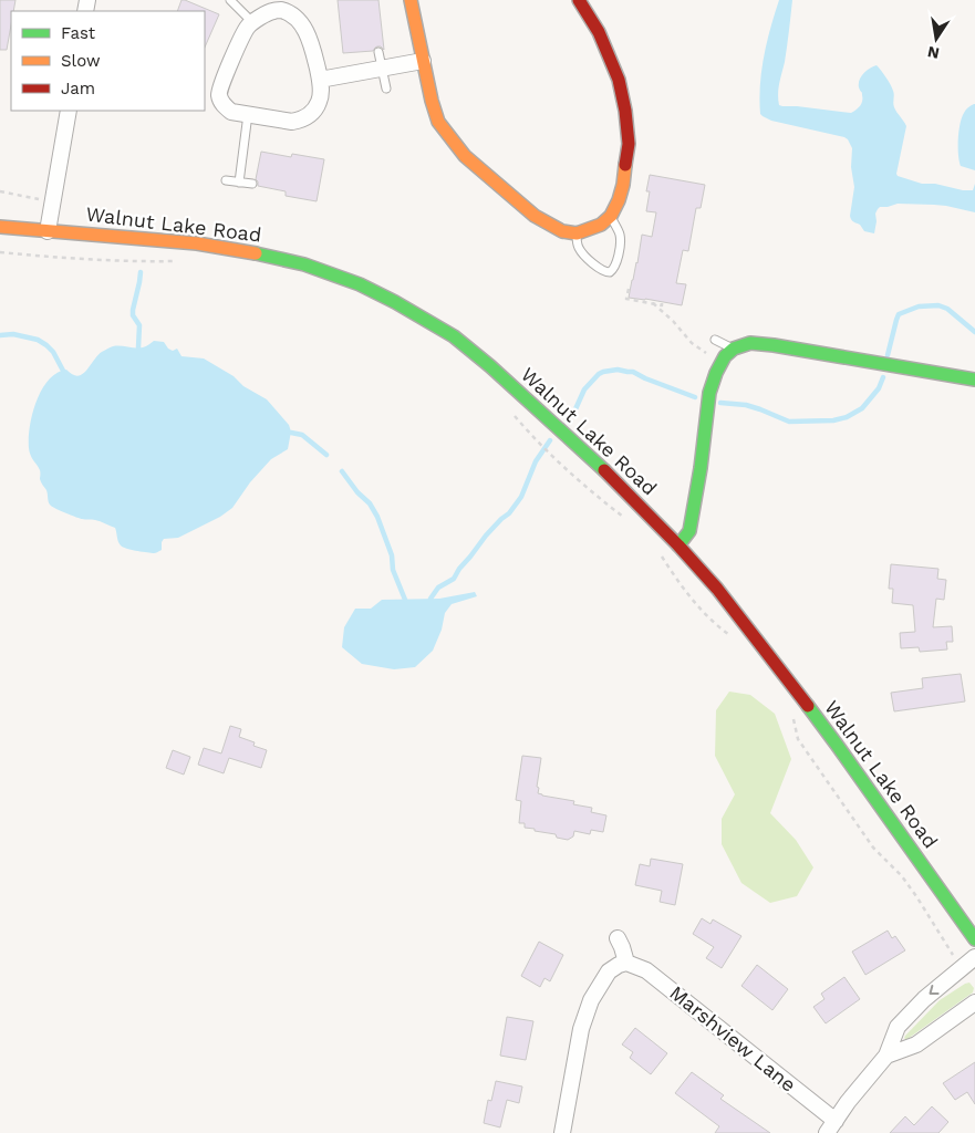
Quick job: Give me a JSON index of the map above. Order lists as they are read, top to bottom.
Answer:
{
  "streets": {
    "street": ["Walnut Lake Road", "Marshview Lane"]
  },
  "legend": ["Fast", "Slow", "Jam"],
  "north": "bottom"
}
